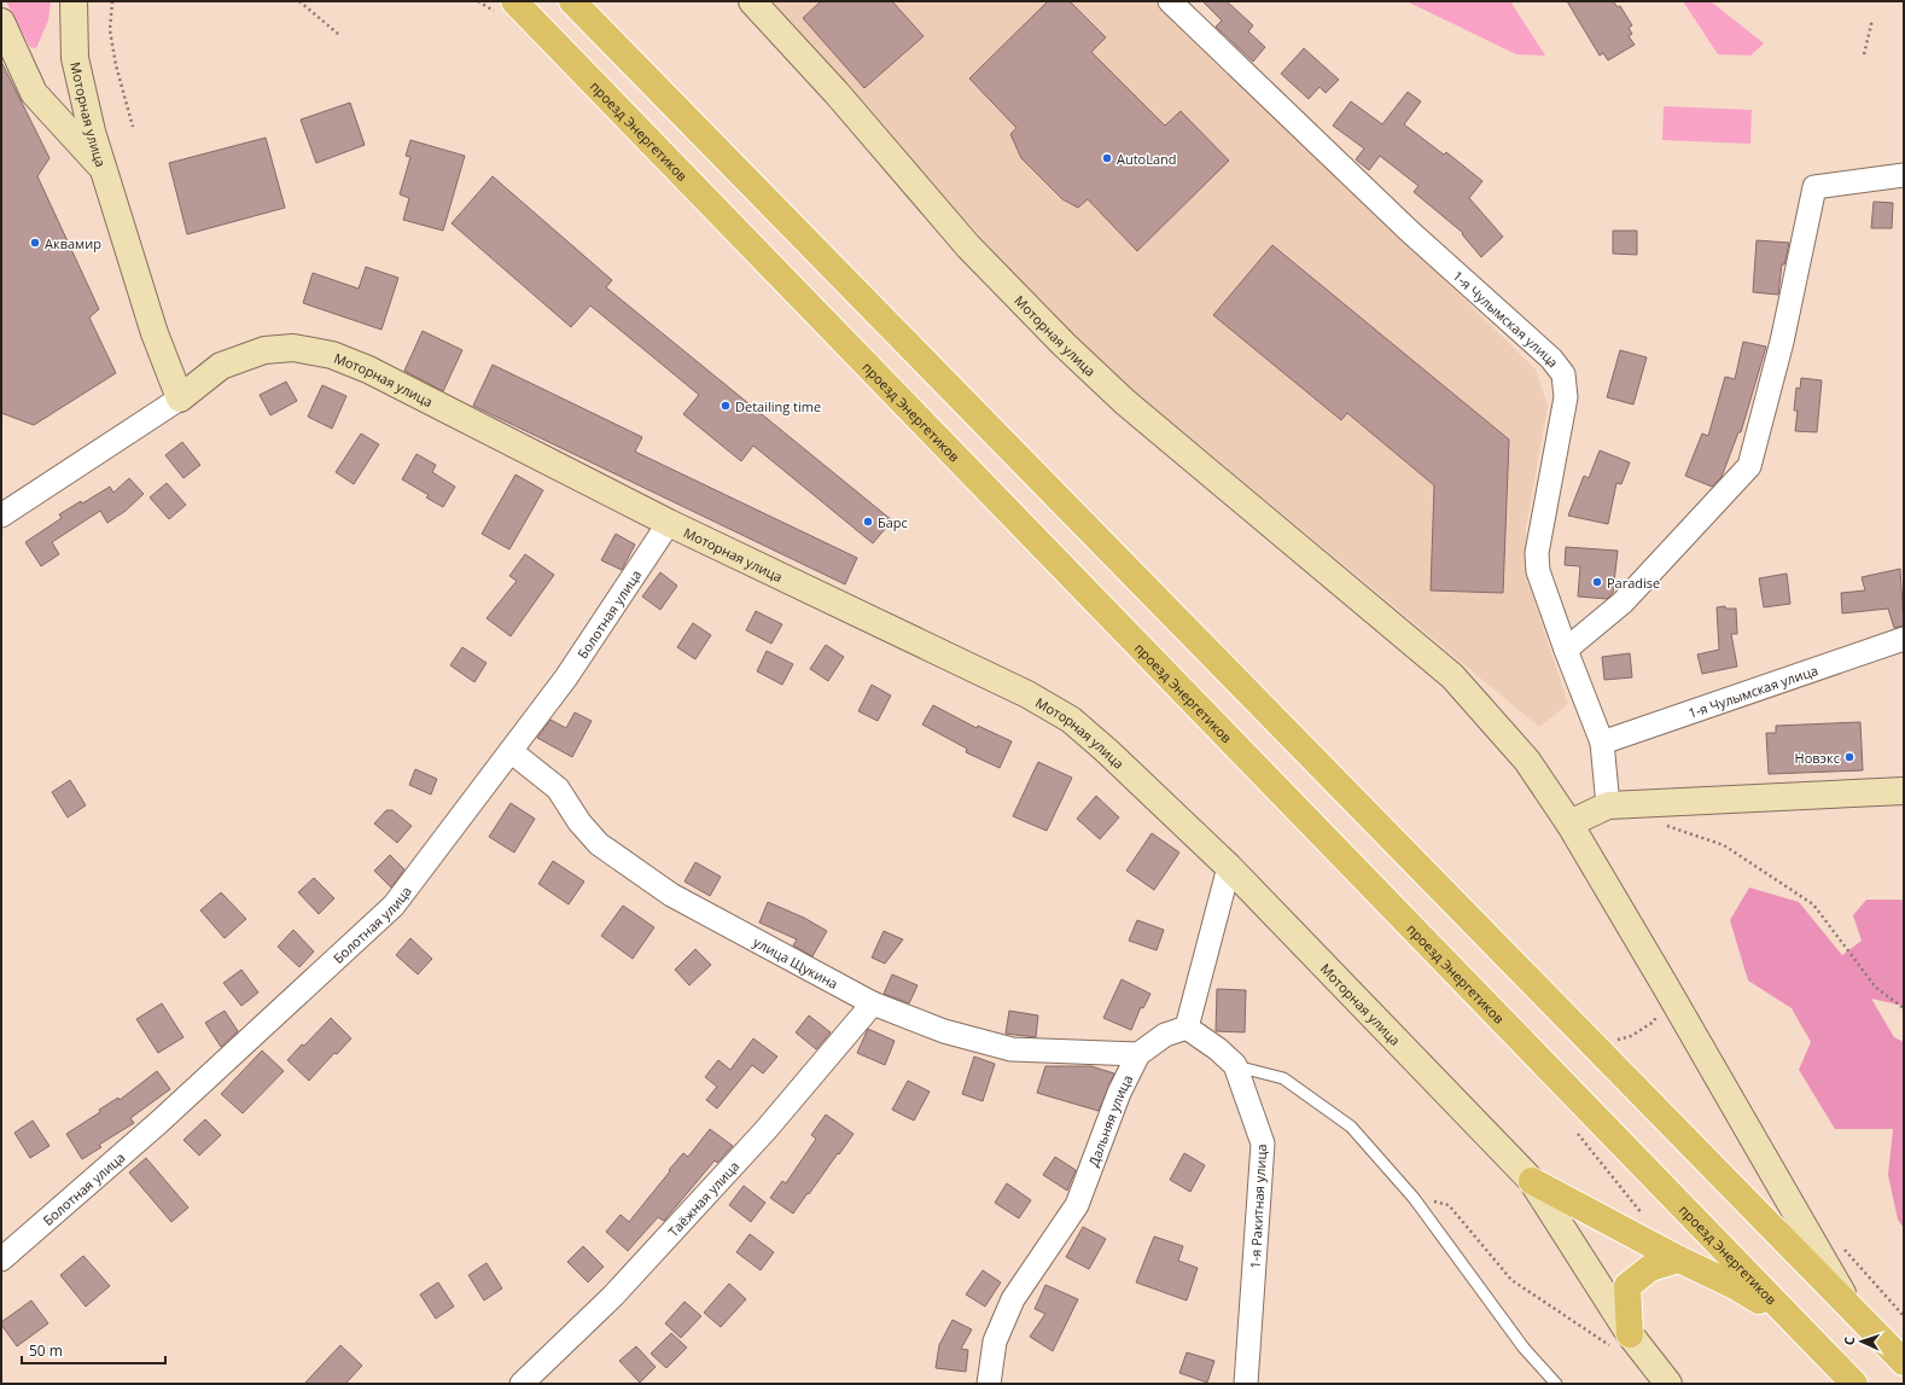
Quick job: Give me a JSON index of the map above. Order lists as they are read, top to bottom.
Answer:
{
  "streets": {
    "main road": ["проезд Энергетиков"],
    "street": [
      "Моторная улица",
      "1-я Чулымская улица",
      "Болотная улица",
      "улица Щукина",
      "Дальняя улица",
      "Таёжная улица",
      "1-я Ракитная улица"
    ]
  },
  "crossings": [
    ["Моторная улица", "Болотная улица"],
    ["Болотная улица", "улица Щукина"],
    ["улица Щукина", "Дальняя улица"],
    ["улица Щукина", "Таёжная улица"],
    ["Дальняя улица", "1-я Ракитная улица"]
  ],
  "places": [
    "AutoLand",
    "Аквамир",
    "Detailing time",
    "Барс",
    "Paradise",
    "Новэкс"
  ],
  "scale_bar": "50 m",
  "north": "left"
}
